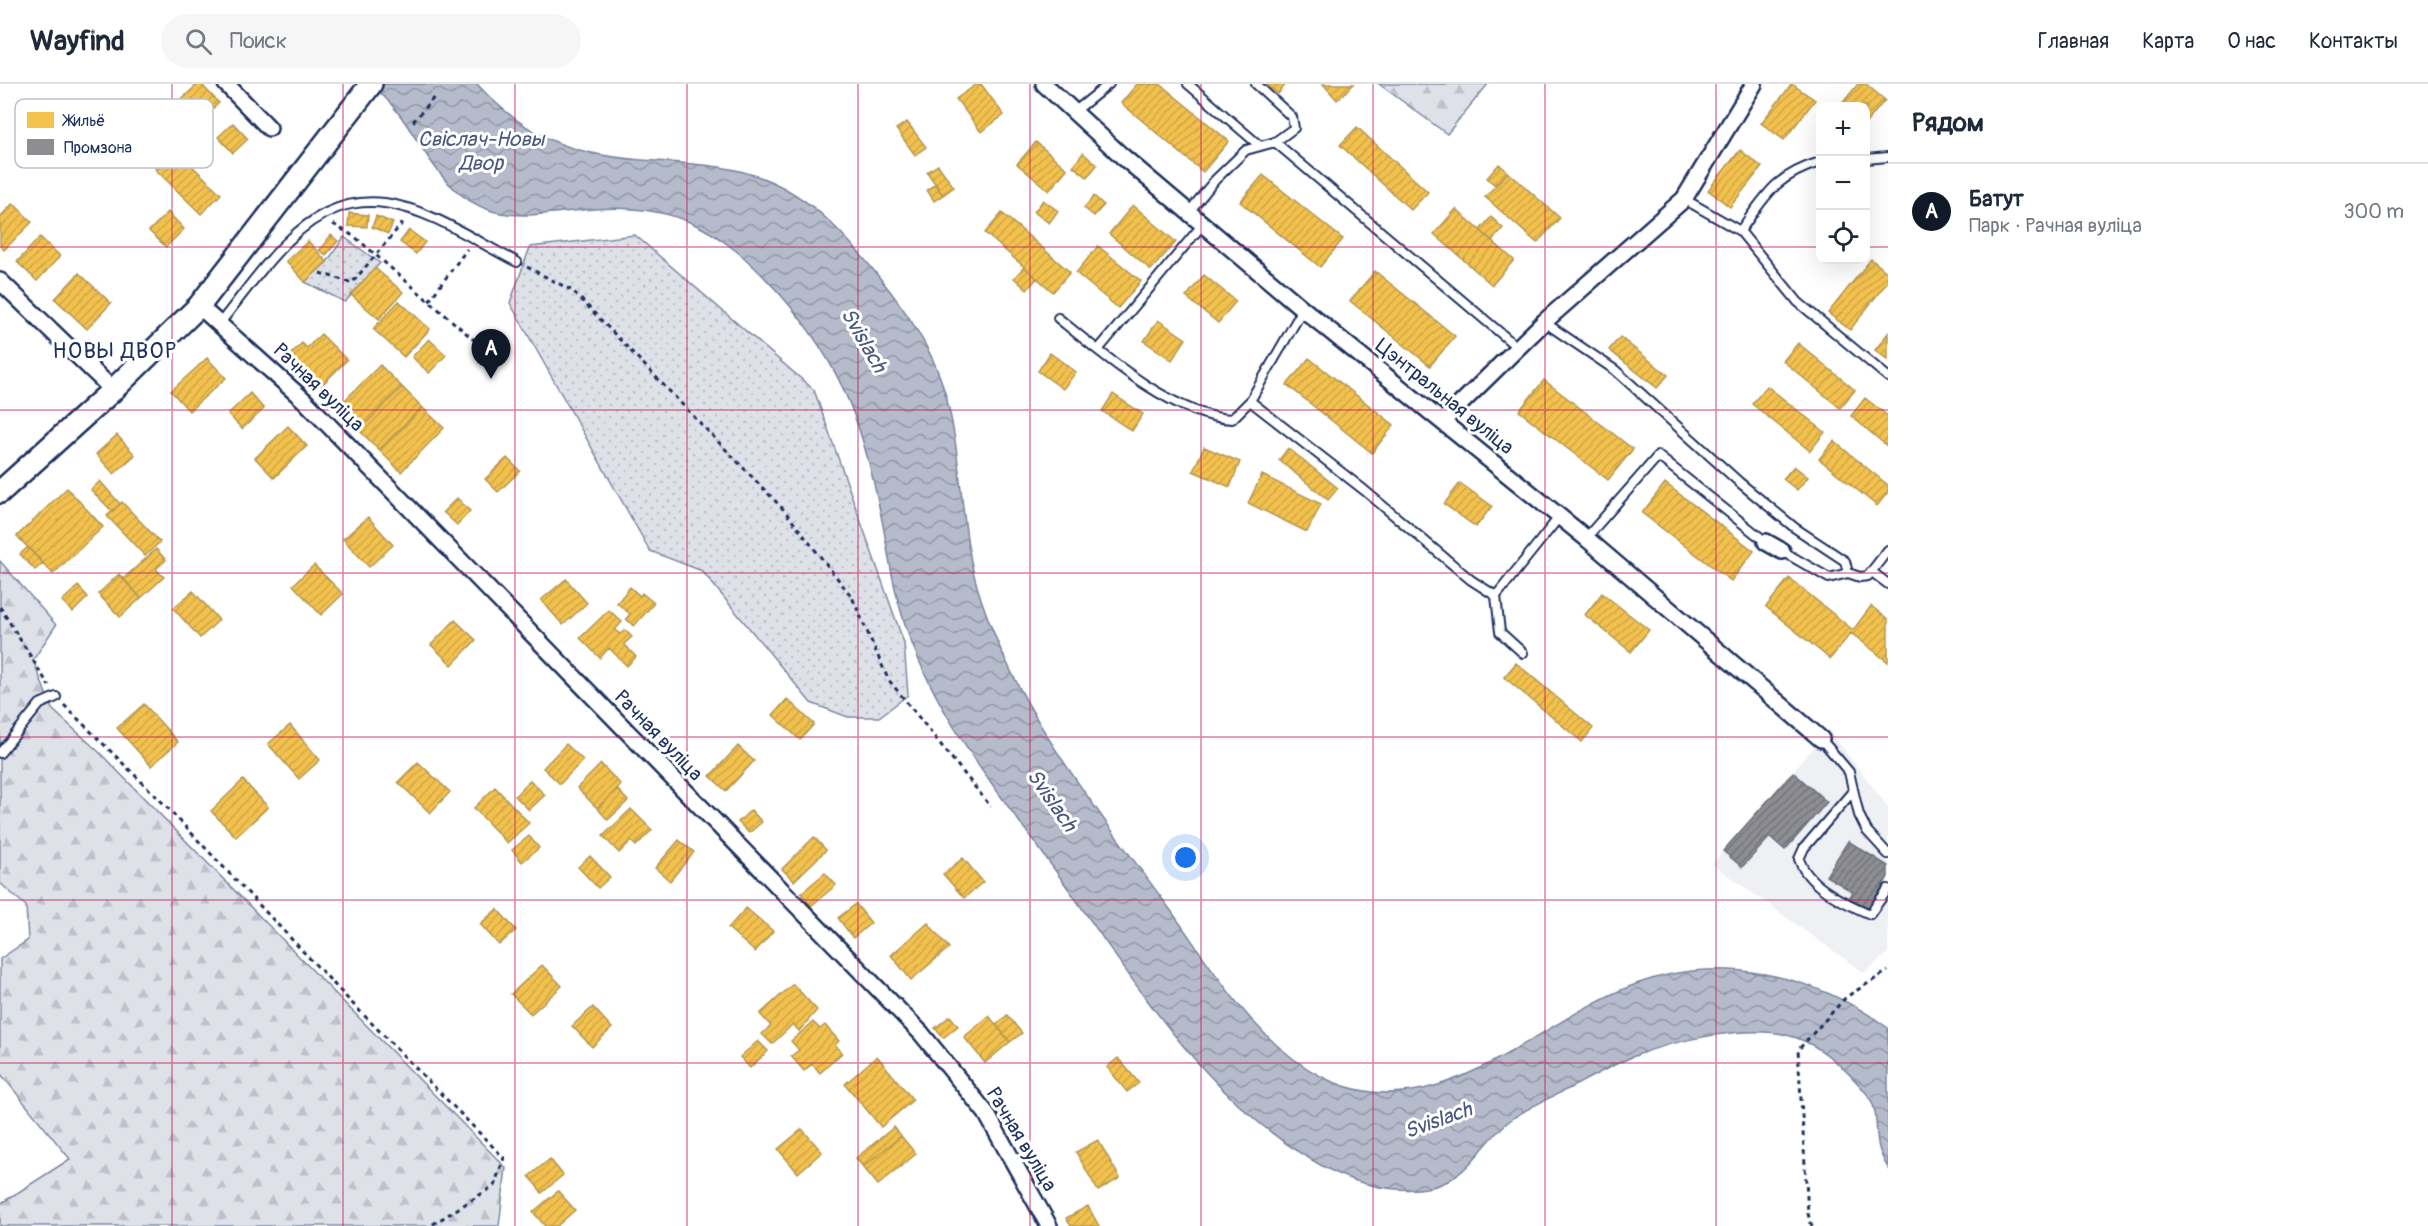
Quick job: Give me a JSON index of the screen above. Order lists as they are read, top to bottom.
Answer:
{
  "streets": {
    "street": ["Рачная вуліца", "Цэнтральная вуліца"]
  },
  "districts": ["НОВЫ ДВОР"],
  "water": ["Свіслач-Новы Двор", "Svislach"],
  "legend": ["Жильё", "Промзона"],
  "page": {
    "header": "Wayfind",
    "search": "Поиск",
    "nav": [
      "Главная",
      "Карта",
      "О нас",
      "Контакты"
    ],
    "heading": "Рядом",
    "map_buttons": ["+", "−"],
    "list": [
      {
        "mark": "A",
        "name": "Батут",
        "note": "Парк · Рачная вуліца",
        "value": "300 m"
      }
    ],
    "pins": "A"
  }
}
